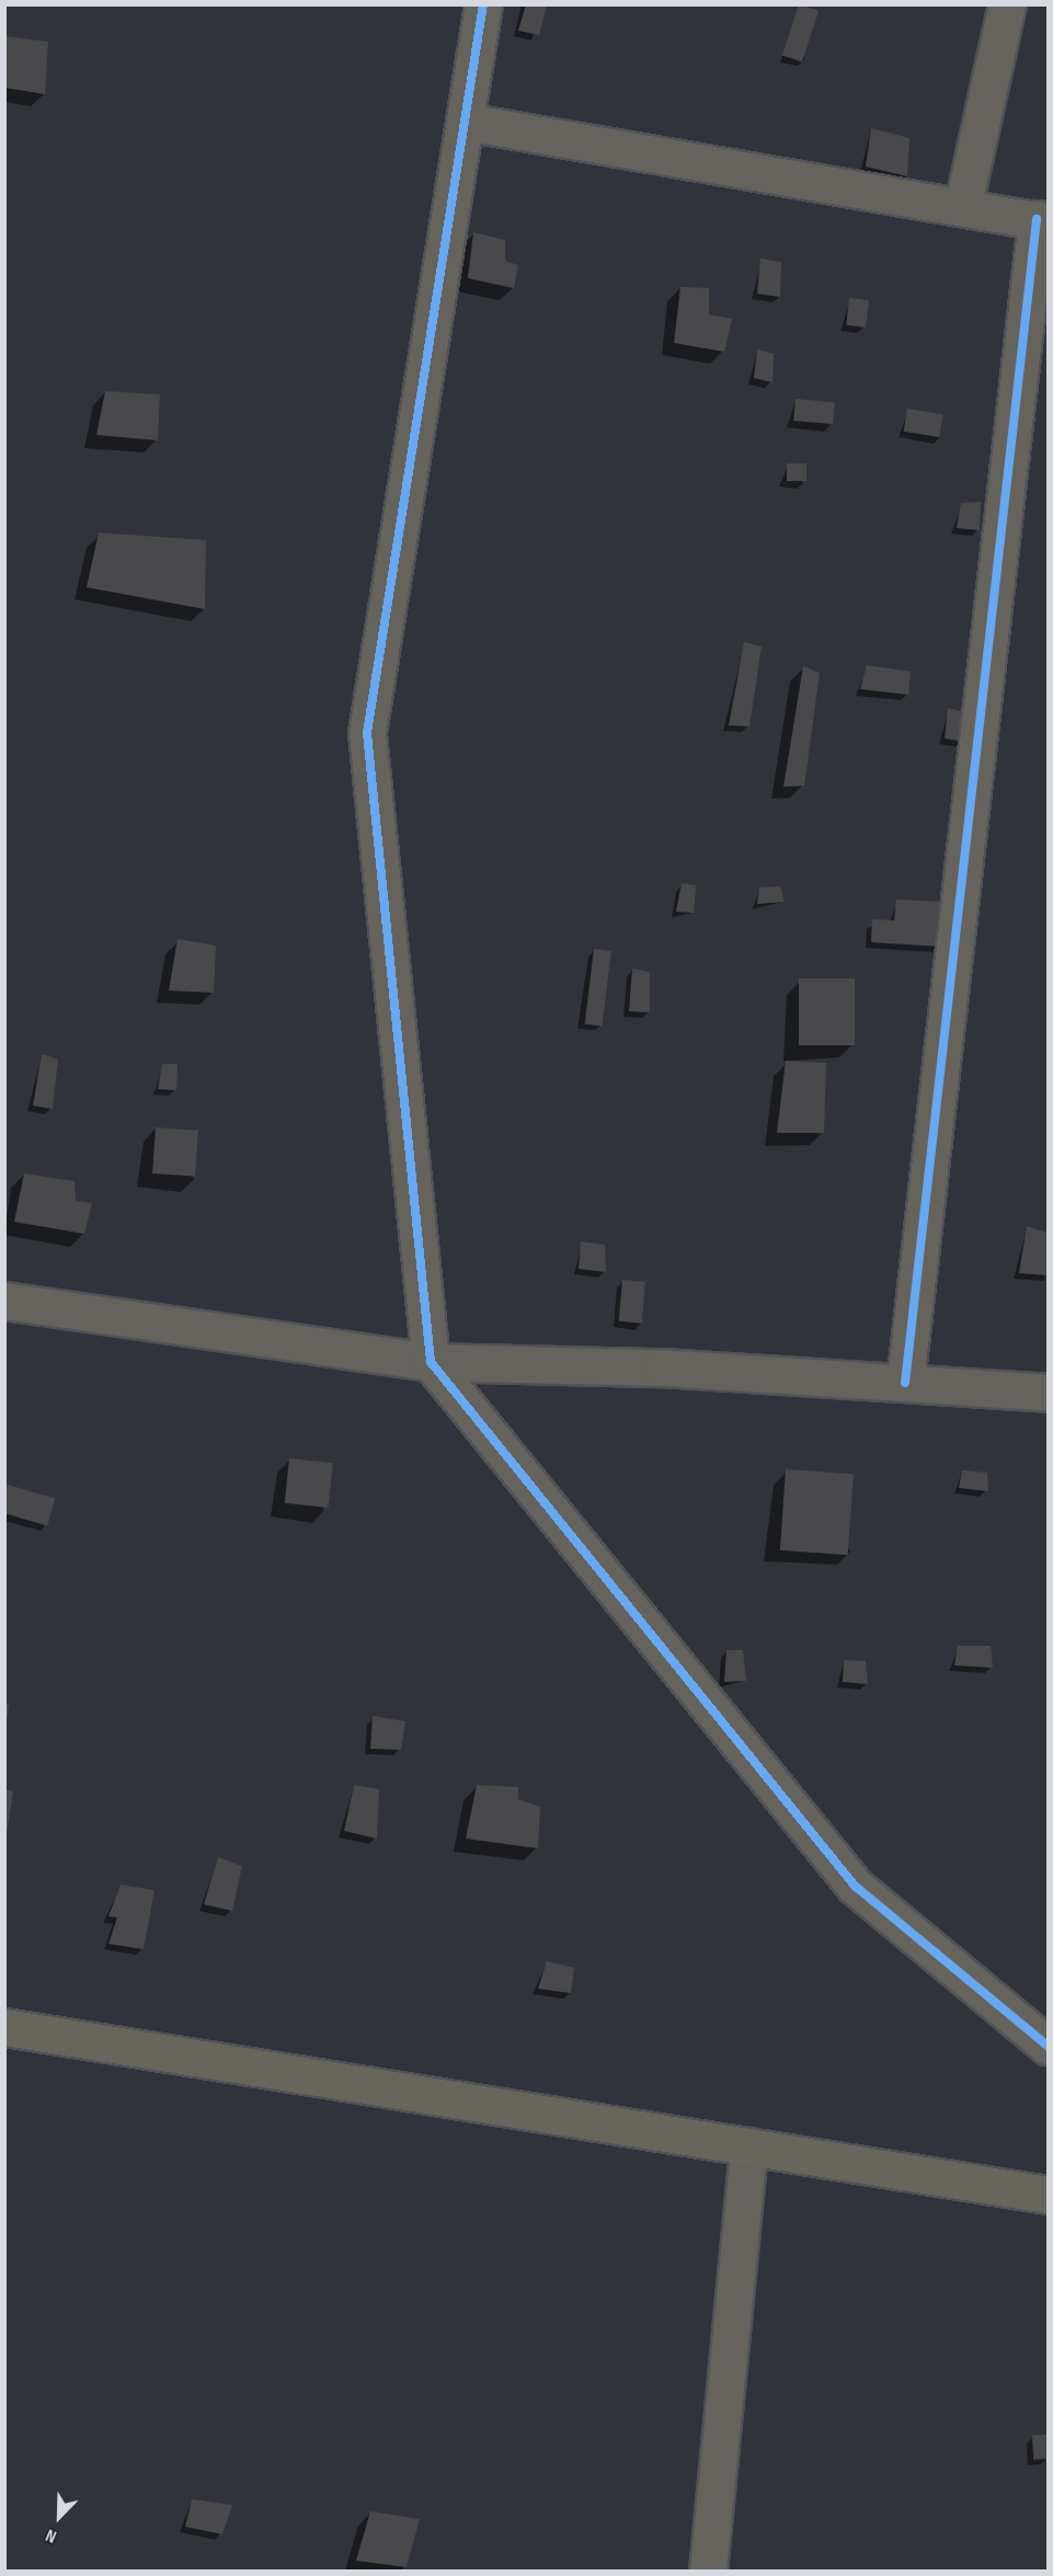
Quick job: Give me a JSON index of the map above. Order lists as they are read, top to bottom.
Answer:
{
  "north": "bottom left"
}
